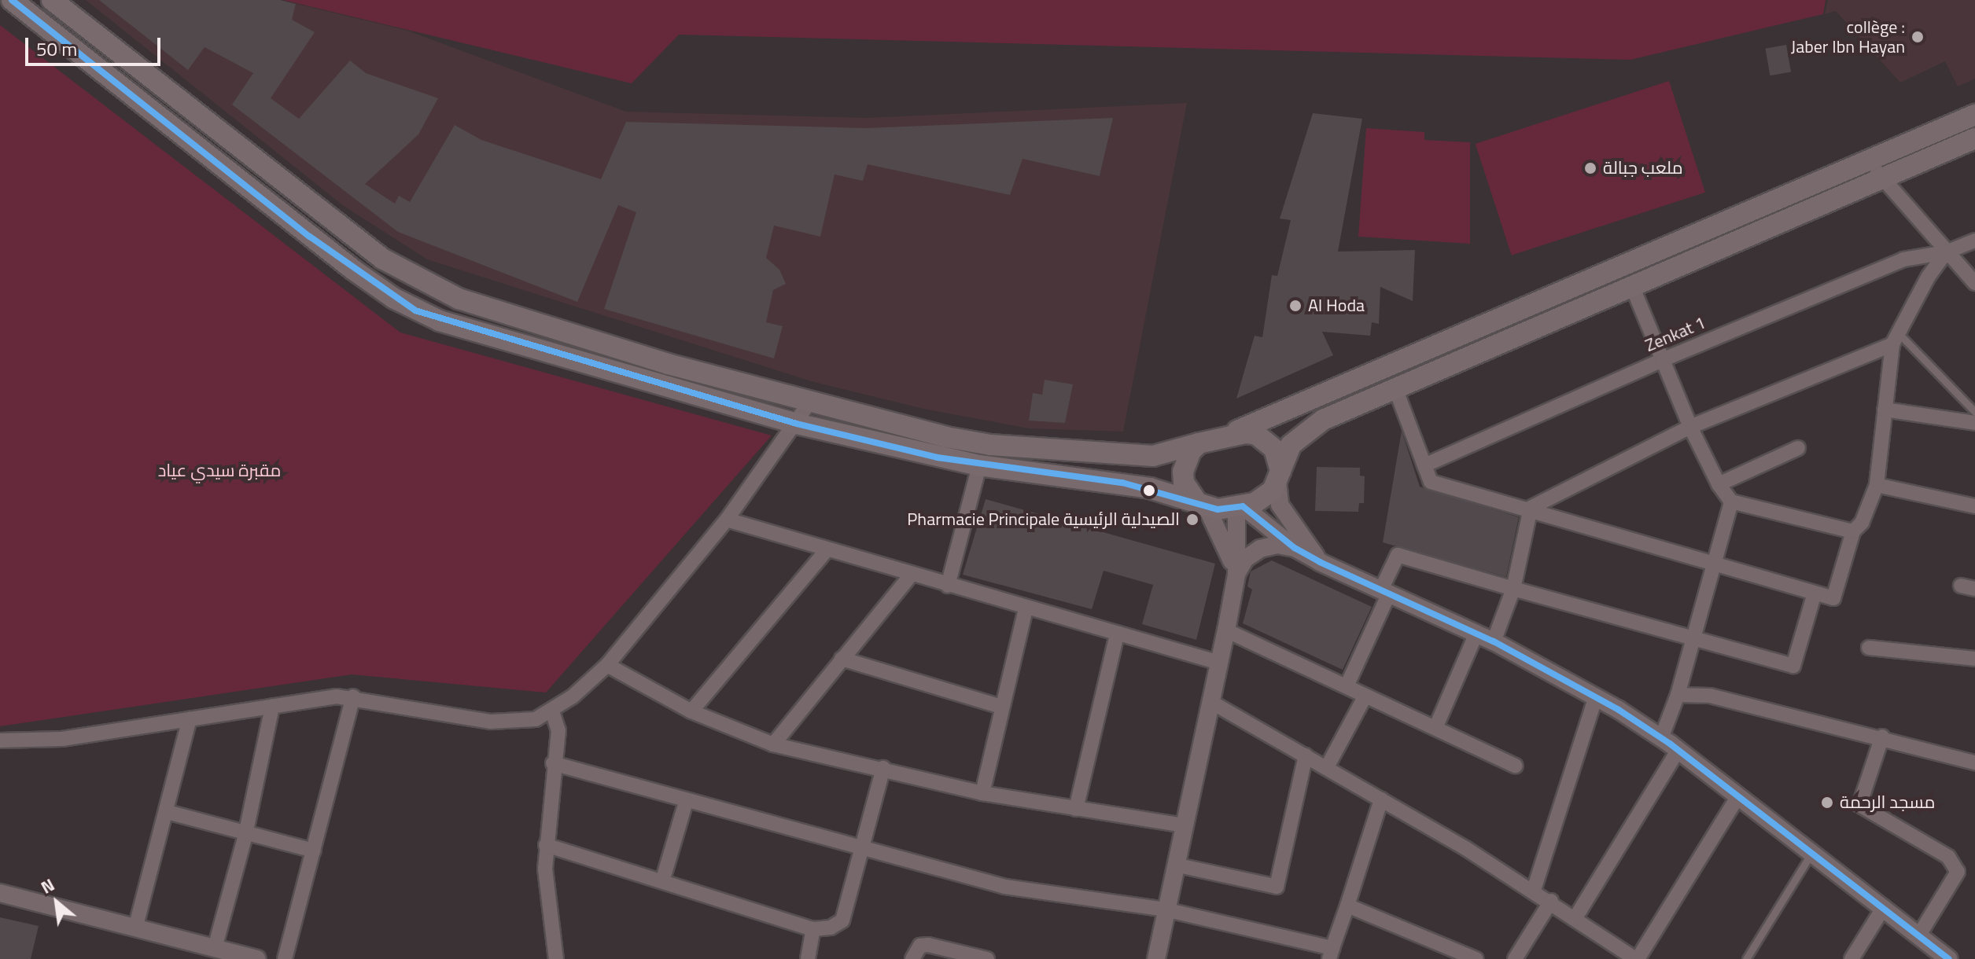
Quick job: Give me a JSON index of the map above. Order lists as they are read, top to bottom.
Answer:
{
  "streets": {
    "street": ["Zenkat 1"]
  },
  "parks": ["مقبرة سيدي عياد"],
  "places": [
    "collège : Jaber Ibn Hayan",
    "ملعب جبالة",
    "Al Hoda",
    "Pharmacie Principale الصيدلية الرئيسية",
    "مسجد الرحمة"
  ],
  "scale_bar": "50 m",
  "north": "top left"
}
